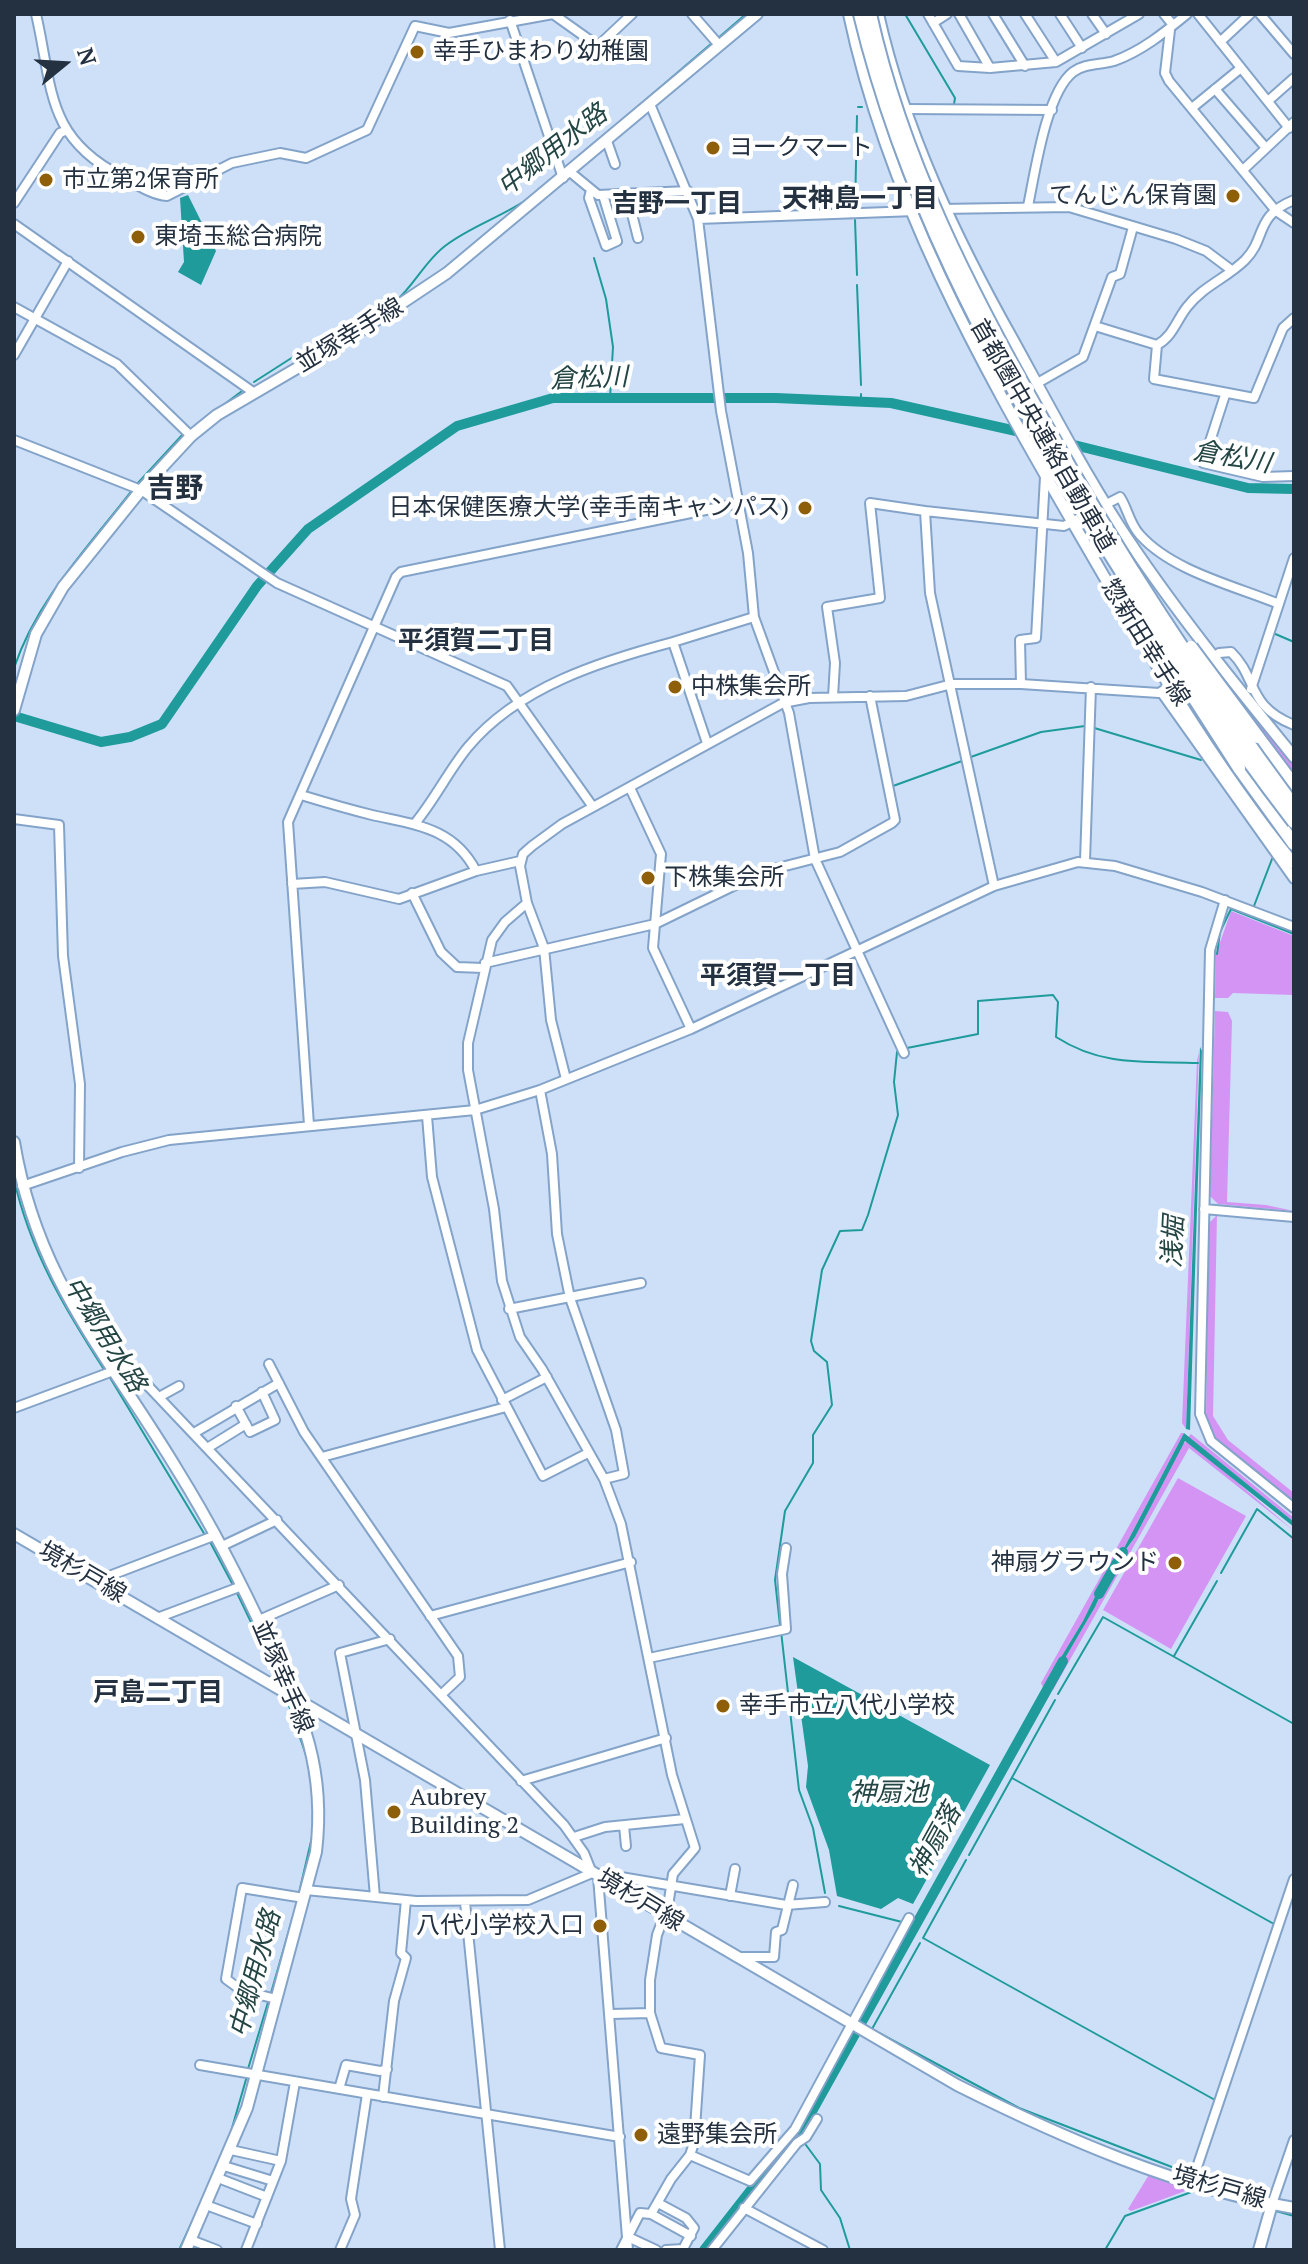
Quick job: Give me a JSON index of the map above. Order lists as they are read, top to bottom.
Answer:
{
  "streets": {
    "highway": ["首都圏中央連絡自動車道"],
    "main road": ["並塚幸手線", "惣新田幸手線", "境杉戸線"]
  },
  "crossings": [
    ["並塚幸手線", "境杉戸線"]
  ],
  "districts": [
    "天神島一丁目",
    "吉野一丁目",
    "吉野",
    "平須賀二丁目",
    "平須賀一丁目",
    "戸島二丁目"
  ],
  "water": [
    "中郷用水路",
    "倉松川",
    "浅堀",
    "神扇池",
    "神扇落"
  ],
  "places": [
    "幸手ひまわり幼稚園",
    "ヨークマート",
    "市立第2保育所",
    "てんじん保育園",
    "東埼玉総合病院",
    "日本保健医療大学(幸手南キャンパス)",
    "中株集会所",
    "下株集会所",
    "神扇グラウンド",
    "幸手市立八代小学校",
    "Aubrey Building 2",
    "八代小学校入口",
    "遠野集会所"
  ],
  "north": "right"
}
